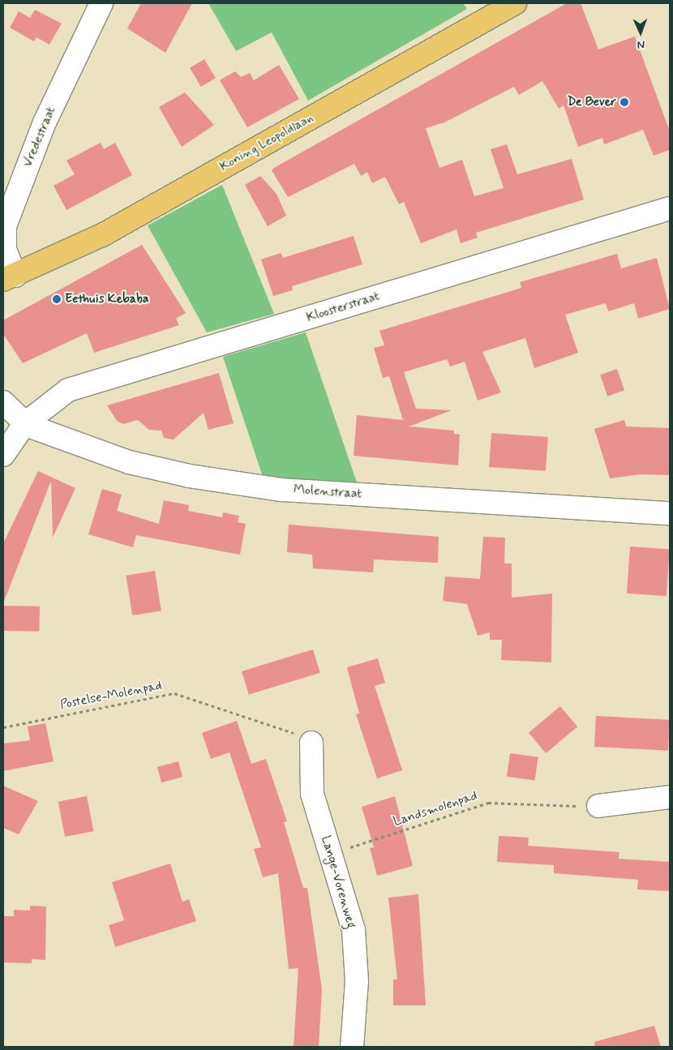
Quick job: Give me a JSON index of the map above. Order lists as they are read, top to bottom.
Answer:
{
  "streets": {
    "main road": ["Koning Leopoldlaan"],
    "street": [
      "Vredestraat",
      "Kloosterstraat",
      "Molenstraat",
      "Lange-Vorenweg"
    ],
    "path": ["Postelse-Molenpad", "Landsmolenpad"]
  },
  "crossings": [
    ["Vredestraat", "Koning Leopoldlaan"],
    ["Kloosterstraat", "Molenstraat"],
    ["Postelse-Molenpad", "Lange-Vorenweg"],
    ["Landsmolenpad", "Lange-Vorenweg"]
  ],
  "places": ["De Bever", "Eethuis Kebaba"],
  "north": "bottom"
}
